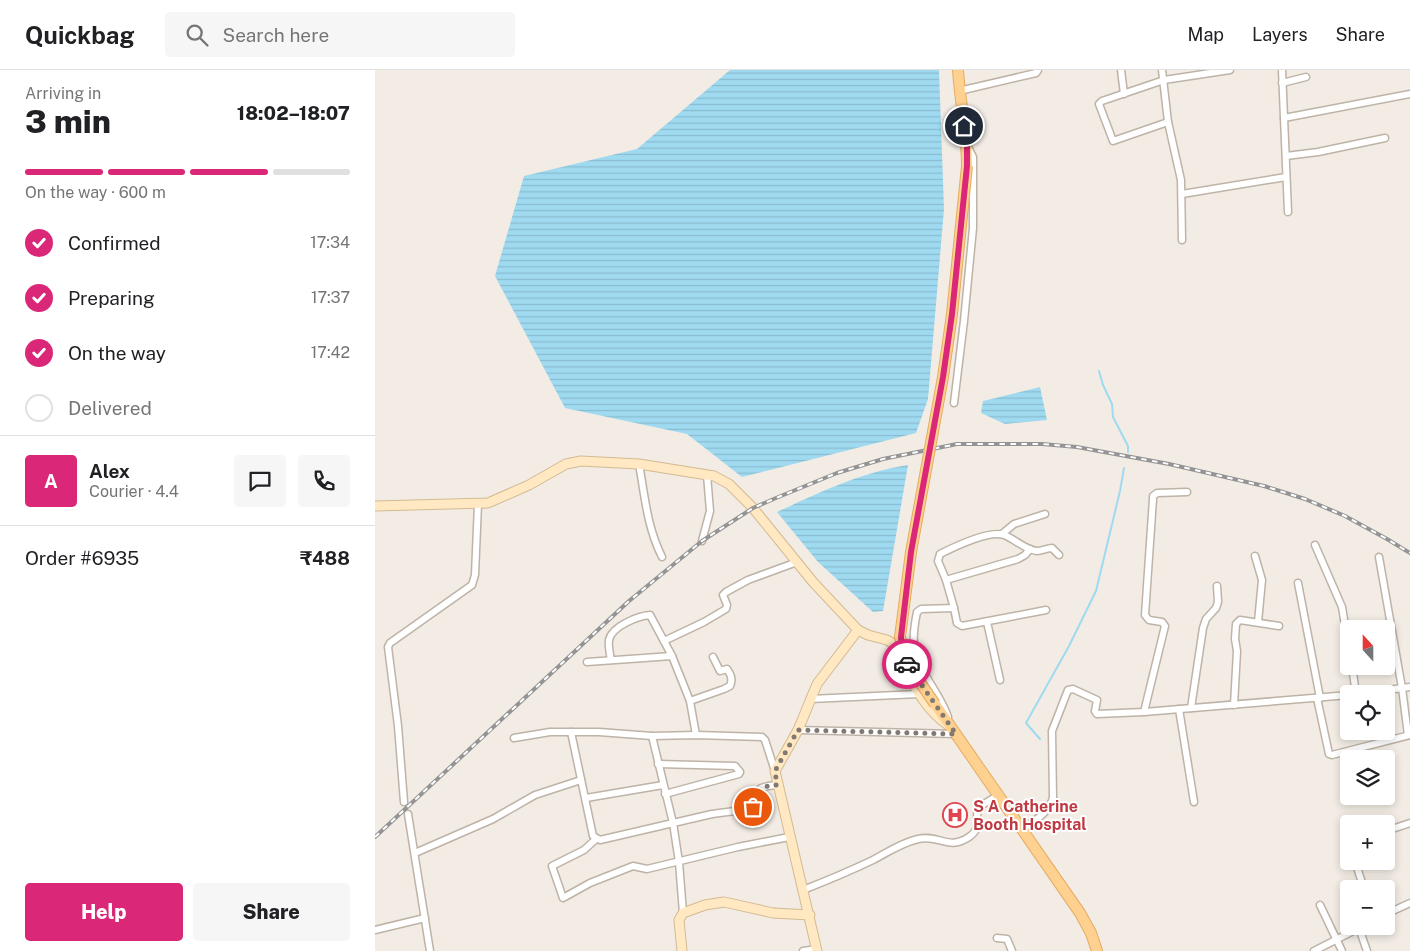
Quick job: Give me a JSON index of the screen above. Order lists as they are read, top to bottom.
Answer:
{
  "places": {
    "hospital": ["S A Catherine Booth Hospital"]
  },
  "north": "top",
  "page": {
    "header": "Quickbag",
    "search": "Search here",
    "nav": ["Map", "Layers", "Share"],
    "heading": ["3 min", "Arriving in", "18:02–18:07"],
    "panel": [
      "Alex",
      "Courier · 4.4",
      "Order #6935",
      "₹488"
    ],
    "bar": "On the way · 600 m",
    "list": [
      ["Confirmed", "17:34"],
      ["Preparing", "17:37"],
      ["On the way", "17:42"],
      "Delivered"
    ],
    "round": "A",
    "map_buttons": ["+", "−"],
    "buttons": ["Help", "Share"]
  }
}
